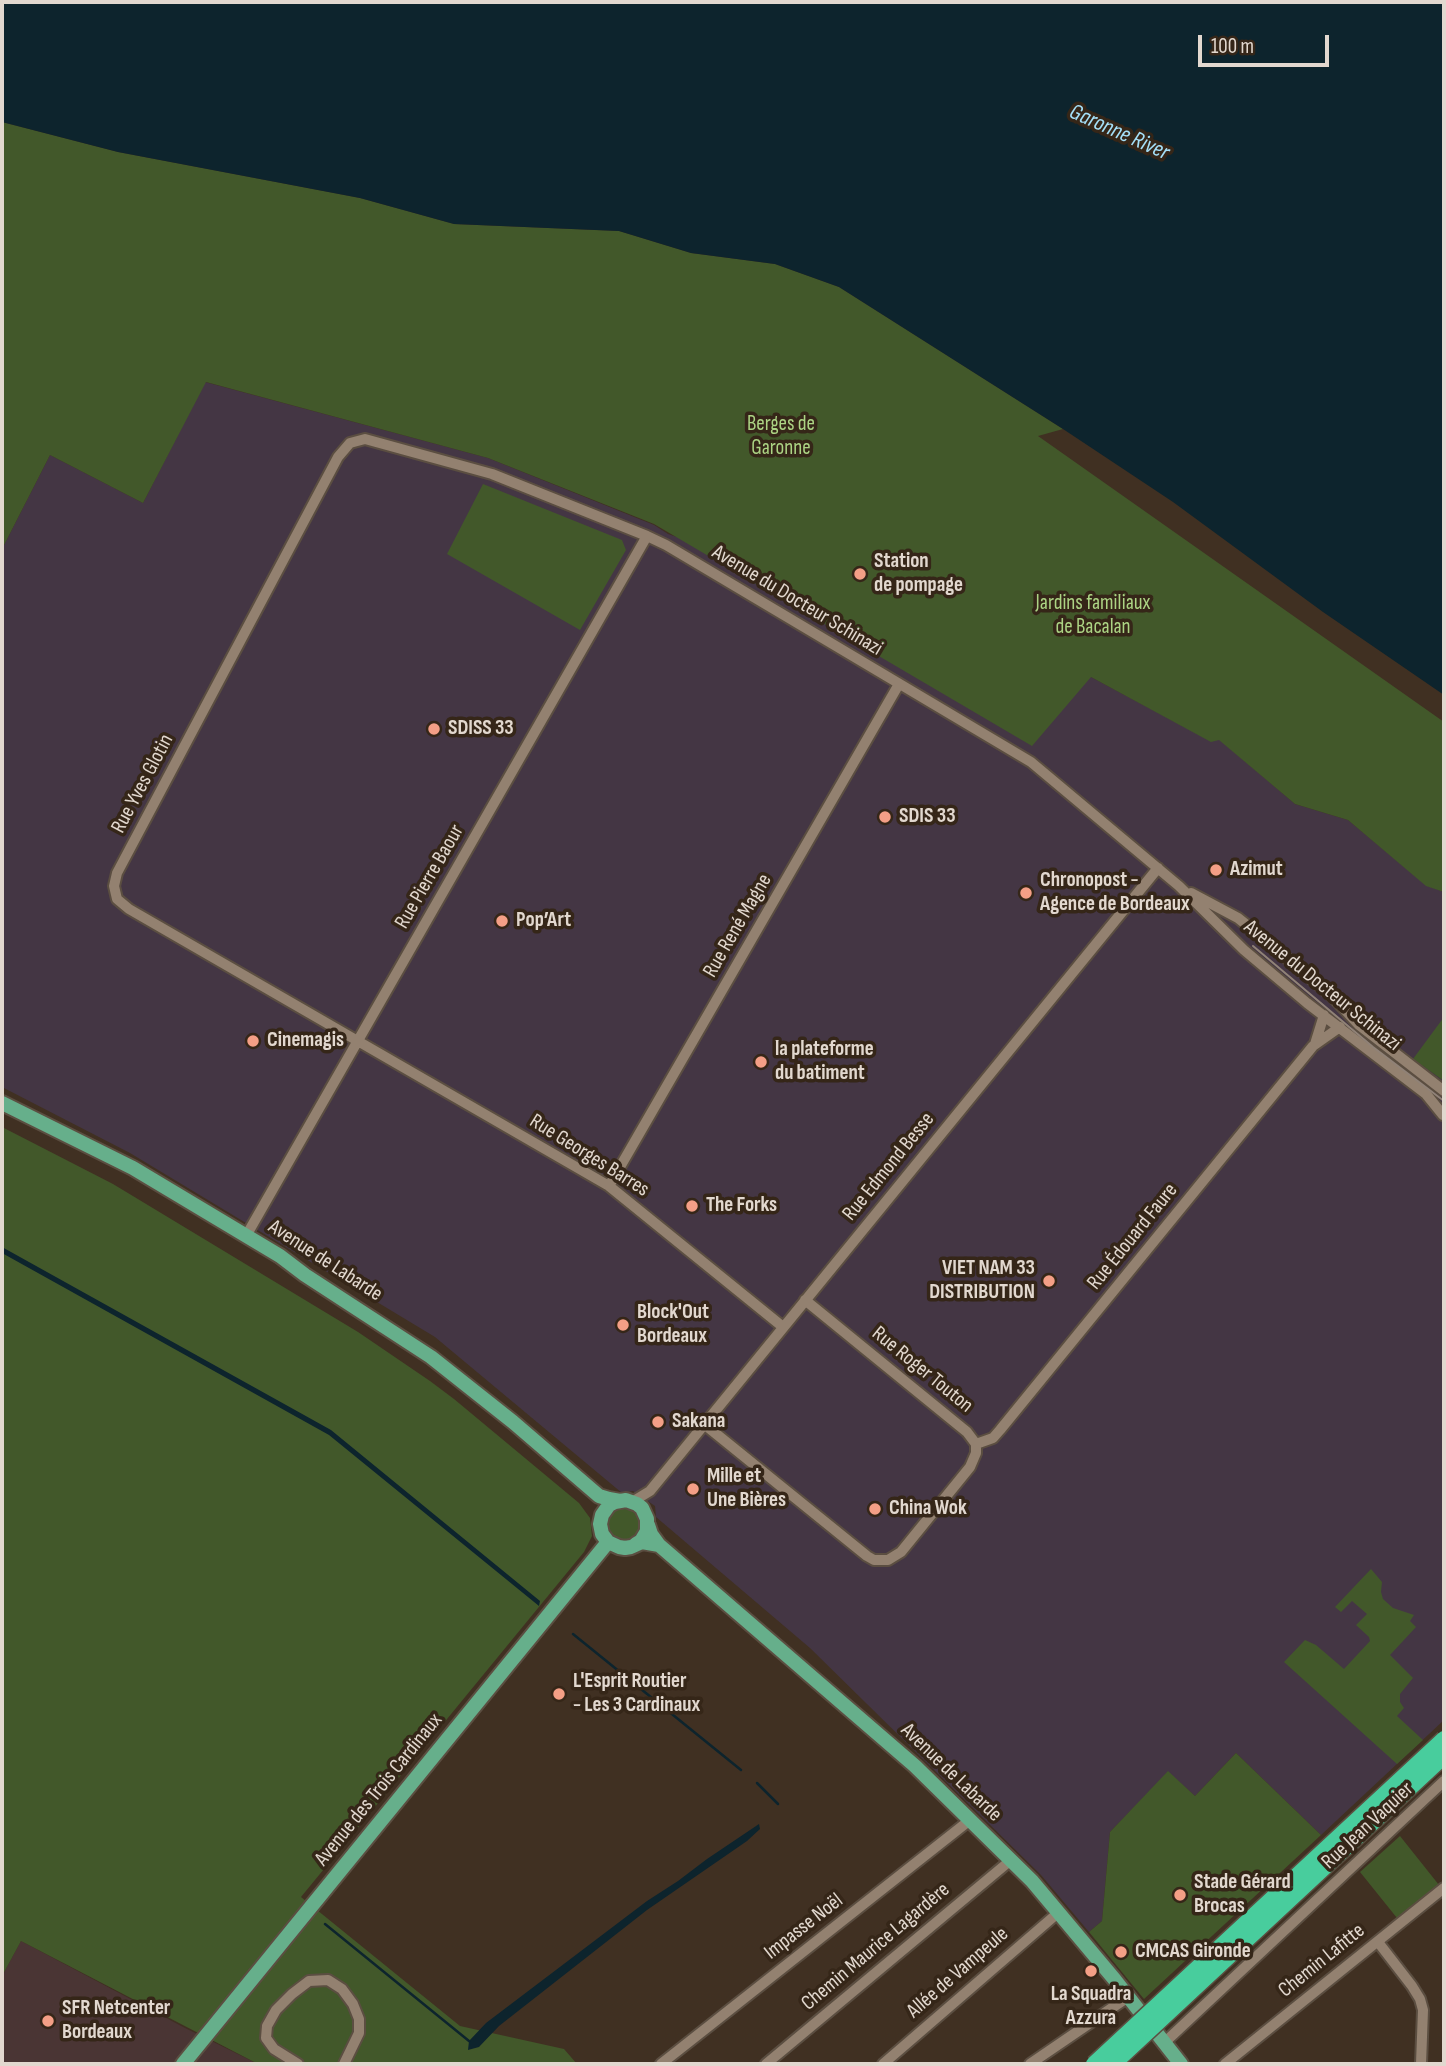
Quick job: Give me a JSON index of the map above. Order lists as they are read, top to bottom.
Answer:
{
  "streets": {
    "main road": ["Avenue de Labarde", "Avenue des Trois Cardinaux"],
    "street": [
      "Avenue du Docteur Schinazi",
      "Rue Yves Glotin",
      "Rue Pierre Baour",
      "Rue René Magne",
      "Rue Georges Barres",
      "Rue Edmond Besse",
      "Rue Édouard Faure",
      "Rue Roger Touton",
      "Rue Jean Vaquier",
      "Impasse Noël",
      "Chemin Maurice Lagardère",
      "Chemin Lafitte",
      "Allée de Vampeule"
    ]
  },
  "crossings": [
    ["Avenue du Docteur Schinazi", "Rue Yves Glotin"],
    ["Avenue du Docteur Schinazi", "Rue Pierre Baour"],
    ["Avenue du Docteur Schinazi", "Rue René Magne"],
    ["Avenue du Docteur Schinazi", "Rue Edmond Besse"],
    ["Avenue du Docteur Schinazi", "Rue Édouard Faure"],
    ["Rue Yves Glotin", "Rue Pierre Baour"],
    ["Rue Yves Glotin", "Rue Georges Barres"],
    ["Rue Pierre Baour", "Rue Georges Barres"],
    ["Rue Pierre Baour", "Avenue de Labarde"],
    ["Rue René Magne", "Rue Georges Barres"],
    ["Rue Georges Barres", "Rue Edmond Besse"],
    ["Rue Edmond Besse", "Avenue de Labarde"],
    ["Rue Edmond Besse", "Rue Roger Touton"],
    ["Rue Edmond Besse", "Avenue des Trois Cardinaux"],
    ["Rue Édouard Faure", "Rue Roger Touton"],
    ["Avenue de Labarde", "Avenue des Trois Cardinaux"],
    ["Avenue de Labarde", "Rue Jean Vaquier"],
    ["Avenue de Labarde", "Impasse Noël"],
    ["Avenue de Labarde", "Chemin Maurice Lagardère"],
    ["Avenue de Labarde", "Allée de Vampeule"]
  ],
  "water": ["Garonne River"],
  "parks": ["Berges de Garonne", "Jardins familiaux de Bacalan"],
  "places": [
    "Station de pompage",
    "SDISS 33",
    "SDIS 33",
    "Azimut",
    "Chronopost - Agence de Bordeaux",
    "Pop’Art",
    "Cinemagis",
    "la plateforme du batiment",
    "The Forks",
    "VIET NAM 33 DISTRIBUTION",
    "Block'Out Bordeaux",
    "Sakana",
    "Mille et Une Bières",
    "China Wok",
    "L'Esprit Routier - Les 3 Cardinaux",
    "Stade Gérard Brocas",
    "CMCAS Gironde",
    "La Squadra Azzura",
    "SFR Netcenter Bordeaux"
  ],
  "scale_bar": "100 m"
}
